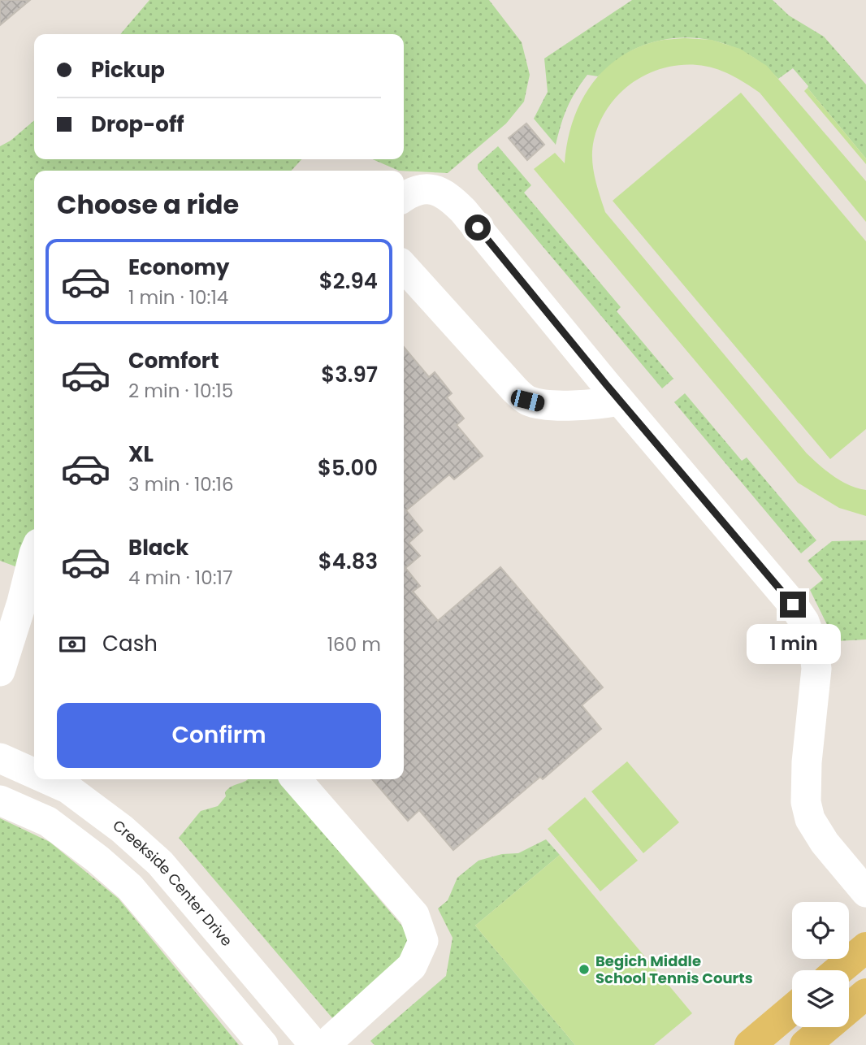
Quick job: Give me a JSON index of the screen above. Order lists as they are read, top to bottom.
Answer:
{
  "streets": {
    "street": ["Creekside Center Drive"]
  },
  "places": ["Begich Middle School Tennis Courts"],
  "page": {
    "banner": ["Pickup", "Drop-off"],
    "heading": "Choose a ride",
    "list": [
      {
        "name": "Economy",
        "note": "1 min · 10:14",
        "value": "$2.94"
      },
      {
        "name": "Comfort",
        "note": "2 min · 10:15",
        "value": "$3.97"
      },
      {
        "name": "XL",
        "note": "3 min · 10:16",
        "value": "$5.00"
      },
      {
        "name": "Black",
        "note": "4 min · 10:17",
        "value": "$4.83"
      }
    ],
    "pay": ["Cash", "160 m"],
    "bubble": "1 min",
    "buttons": "Confirm"
  }
}
